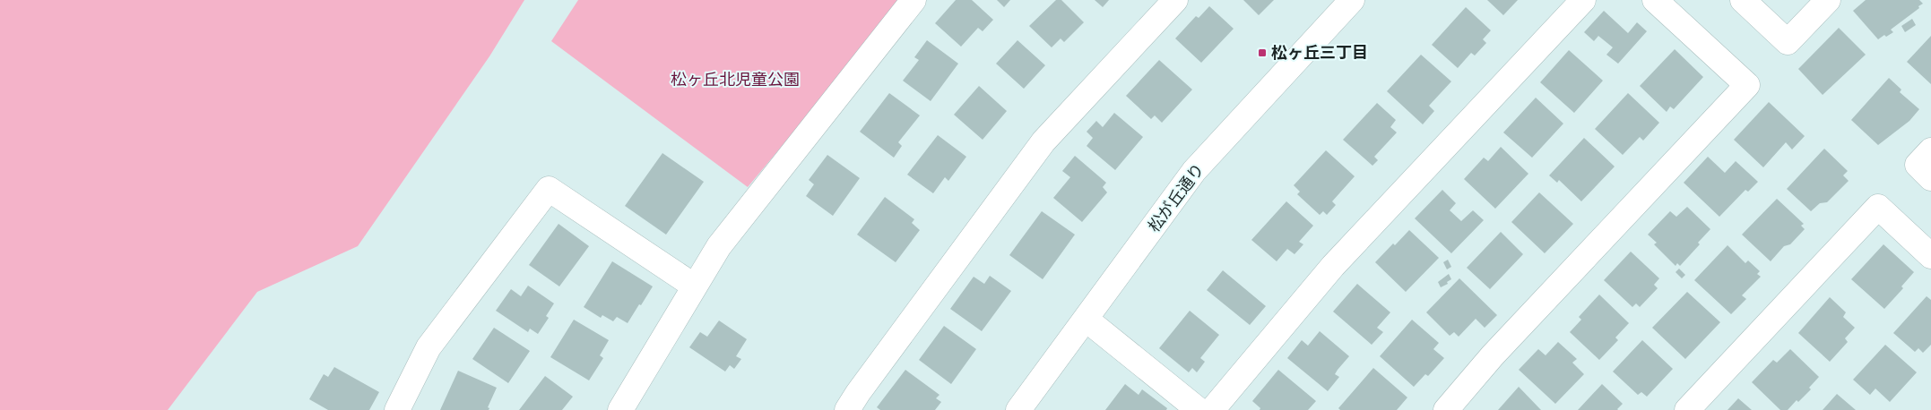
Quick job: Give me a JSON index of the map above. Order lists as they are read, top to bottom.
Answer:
{
  "streets": {
    "street": ["松が丘通り"]
  },
  "parks": ["松ヶ丘北児童公園"],
  "places": {
    "transit": ["松ヶ丘三丁目"]
  }
}
